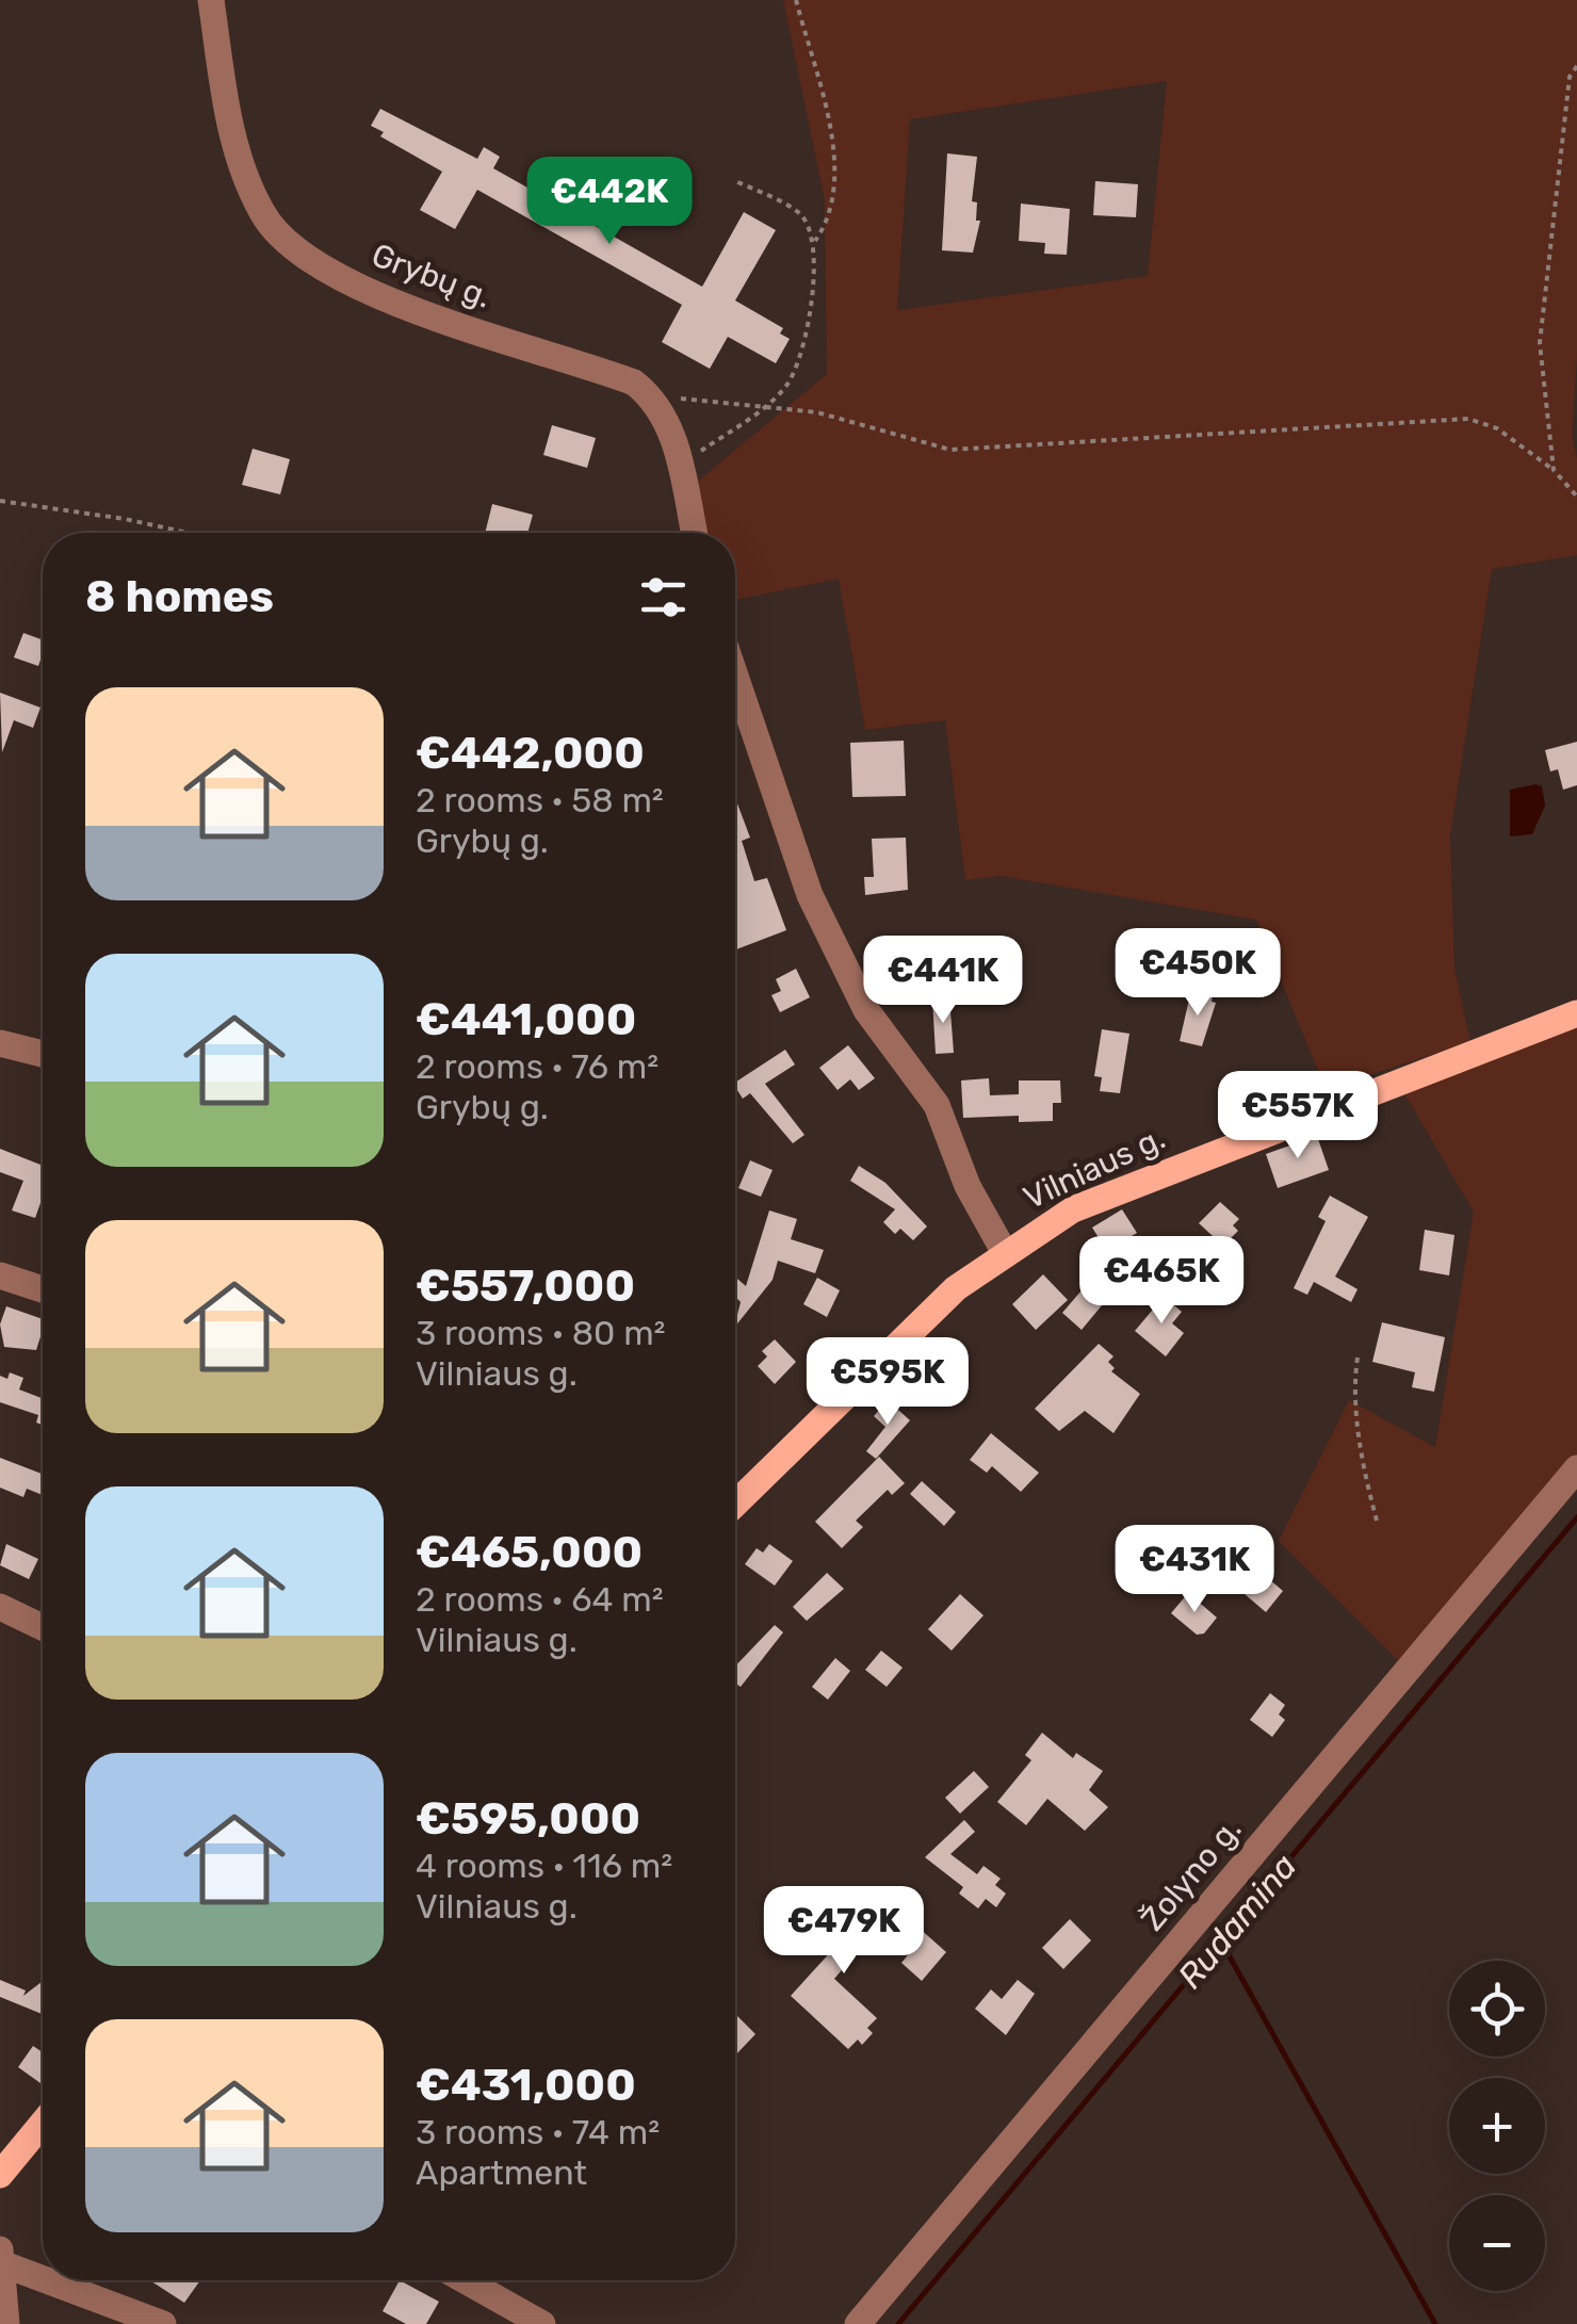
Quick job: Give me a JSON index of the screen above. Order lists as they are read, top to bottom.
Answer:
{
  "streets": {
    "main road": ["Vilniaus g."],
    "street": ["Grybų g.", "Žolyno g."]
  },
  "water": ["Rudamina"],
  "page": {
    "price": [
      "€442K",
      "€450K",
      "€441K",
      "€557K",
      "€465K",
      "€595K",
      "€431K",
      "€479K"
    ],
    "heading": "8 homes",
    "list": [
      {
        "name": "€442,000",
        "note": "2 rooms · 58 m² · Grybų g."
      },
      {
        "name": "€441,000",
        "note": "2 rooms · 76 m² · Grybų g."
      },
      {
        "name": "€557,000",
        "note": "3 rooms · 80 m² · Vilniaus g."
      },
      {
        "name": "€465,000",
        "note": "2 rooms · 64 m² · Vilniaus g."
      },
      {
        "name": "€595,000",
        "note": "4 rooms · 116 m² · Vilniaus g."
      },
      {
        "name": "€431,000",
        "note": "3 rooms · 74 m² · Apartment"
      }
    ],
    "map_buttons": ["+", "−"]
  }
}
